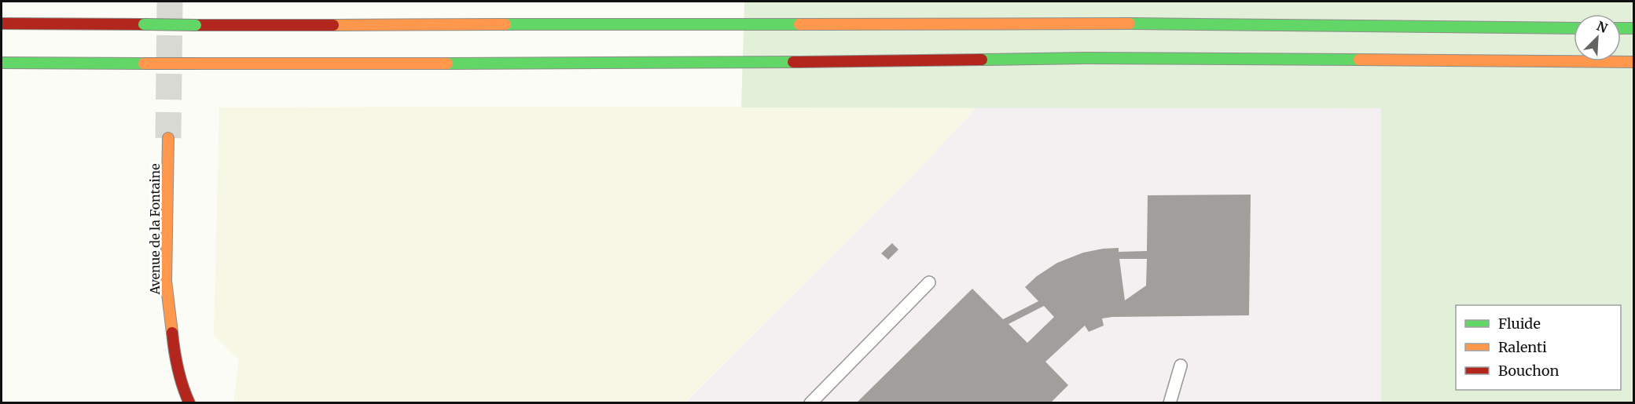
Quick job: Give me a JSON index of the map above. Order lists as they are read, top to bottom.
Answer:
{
  "streets": {
    "main road": ["Avenue de la Fontaine"]
  },
  "legend": ["Fluide", "Ralenti", "Bouchon"],
  "north": "top right"
}
